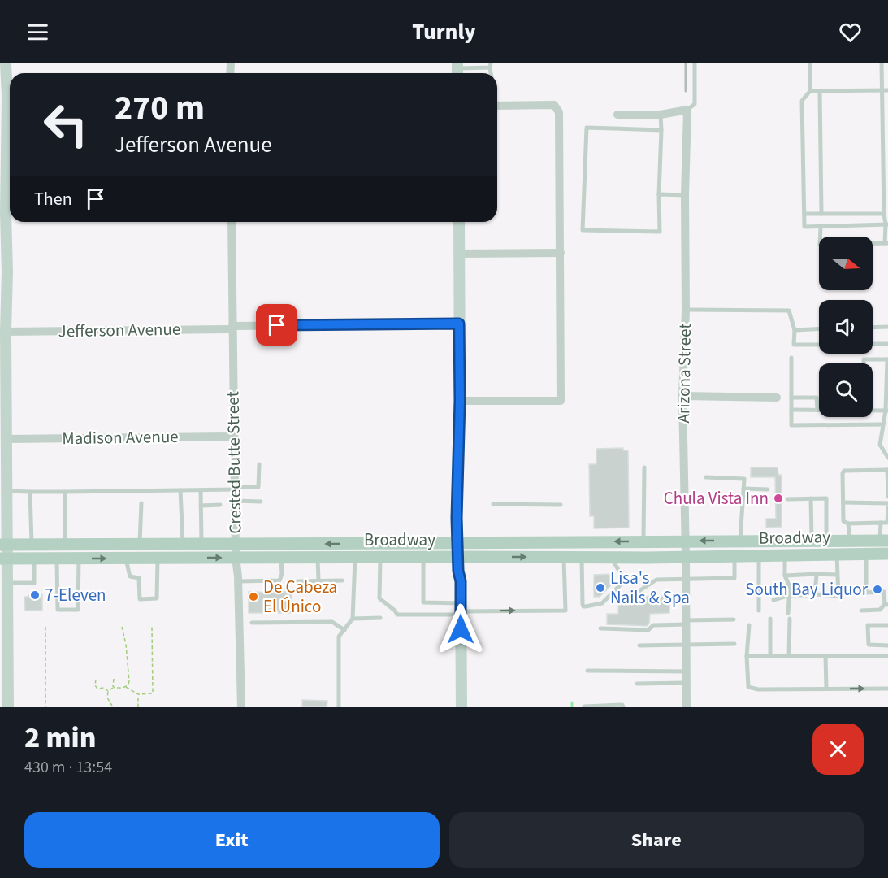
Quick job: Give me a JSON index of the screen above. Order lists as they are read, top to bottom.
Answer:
{
  "streets": {
    "main road": ["Broadway"],
    "street": [
      "Jefferson Avenue",
      "Arizona Street",
      "Madison Avenue",
      "Crested Butte Street"
    ]
  },
  "crossings": [
    ["Jefferson Avenue", "Crested Butte Street"],
    ["Arizona Street", "Broadway"],
    ["Madison Avenue", "Crested Butte Street"],
    ["Crested Butte Street", "Broadway"]
  ],
  "places": [
    "Chula Vista Inn",
    "Lisa's Nails & Spa",
    "South Bay Liquor",
    "7-Eleven",
    "De Cabeza El Único"
  ],
  "north": "right",
  "page": {
    "header": "Turnly",
    "turn": ["270 m", "Jefferson Avenue"],
    "then": "Then",
    "heading": ["2 min", "430 m · 13:54"],
    "buttons": ["Exit", "Share"]
  }
}
